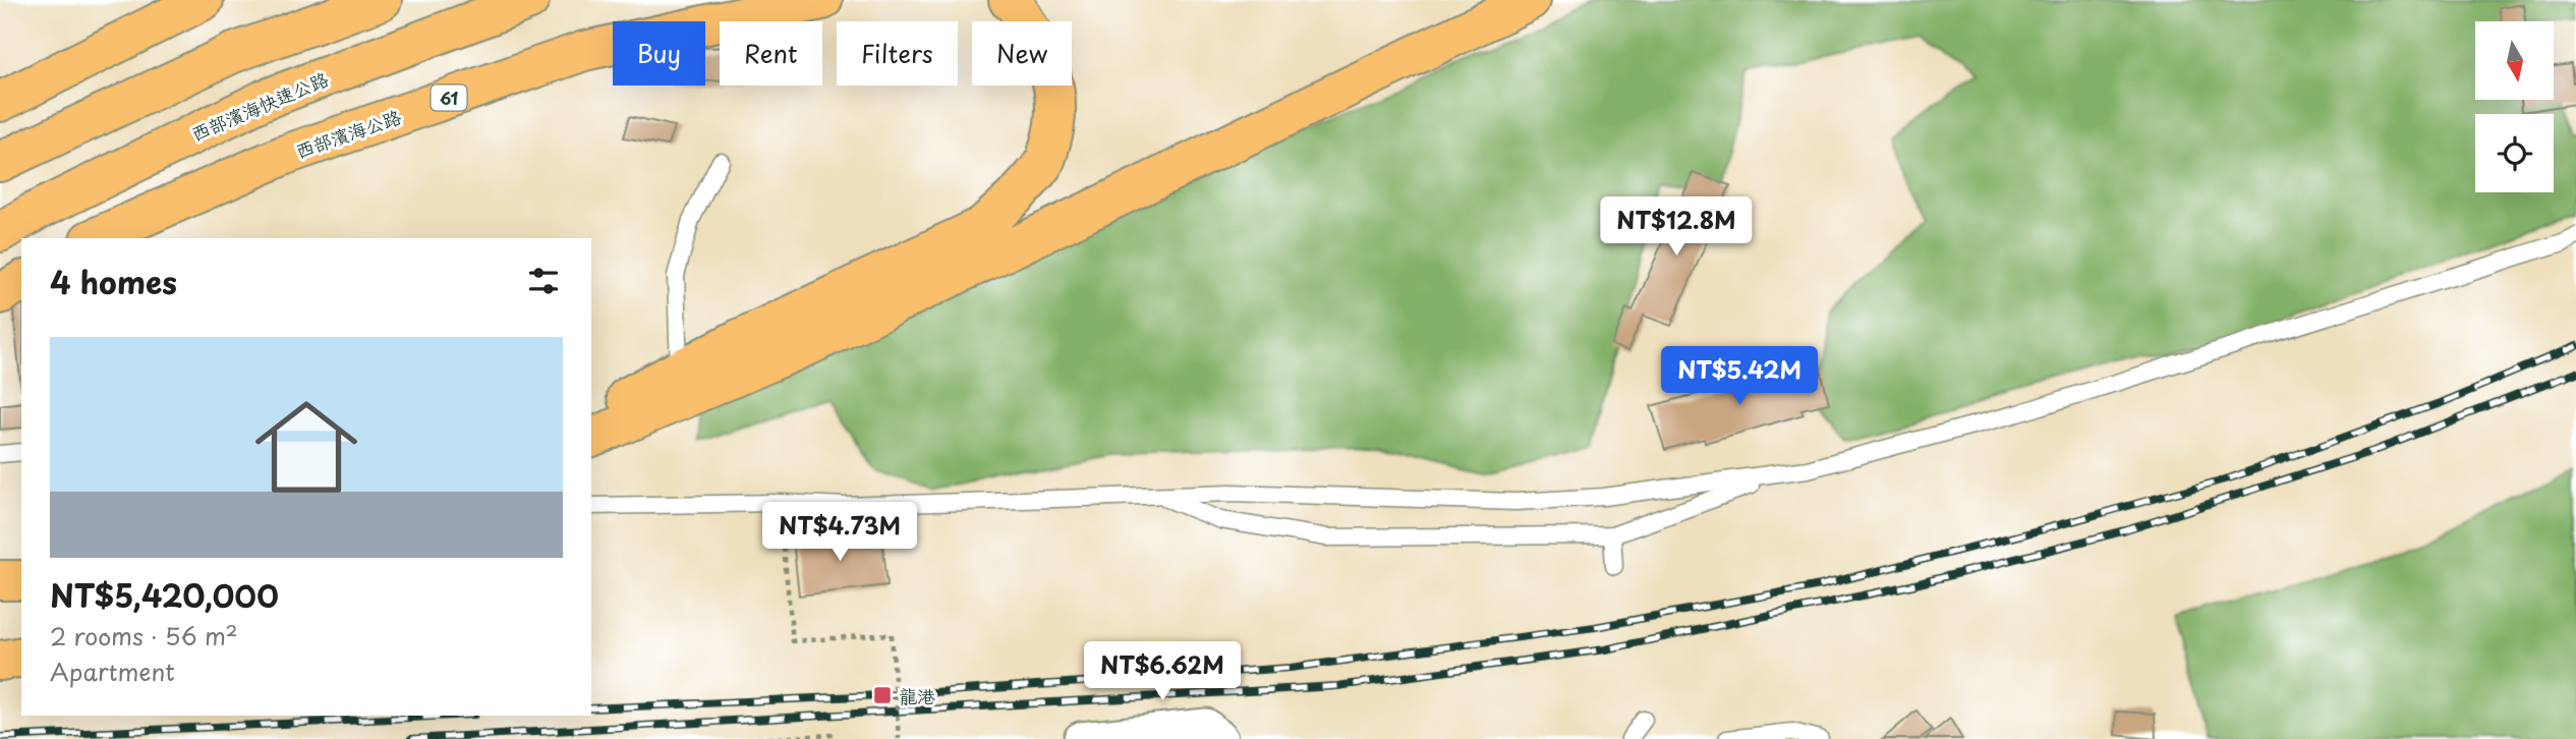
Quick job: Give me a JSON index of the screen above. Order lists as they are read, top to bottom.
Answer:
{
  "streets": {
    "main road": ["61", "西部濱海快速公路", "西部濱海公路"]
  },
  "places": {
    "transit": ["龍港"]
  },
  "north": "bottom",
  "page": {
    "chip": [
      "Buy",
      "Rent",
      "Filters",
      "New"
    ],
    "price": [
      "NT$12.8M",
      "NT$5.42M",
      "NT$4.73M",
      "NT$6.62M"
    ],
    "heading": "4 homes",
    "list": [
      {
        "name": "NT$5,420,000",
        "note": "2 rooms · 56 m² · Apartment"
      }
    ]
  }
}
